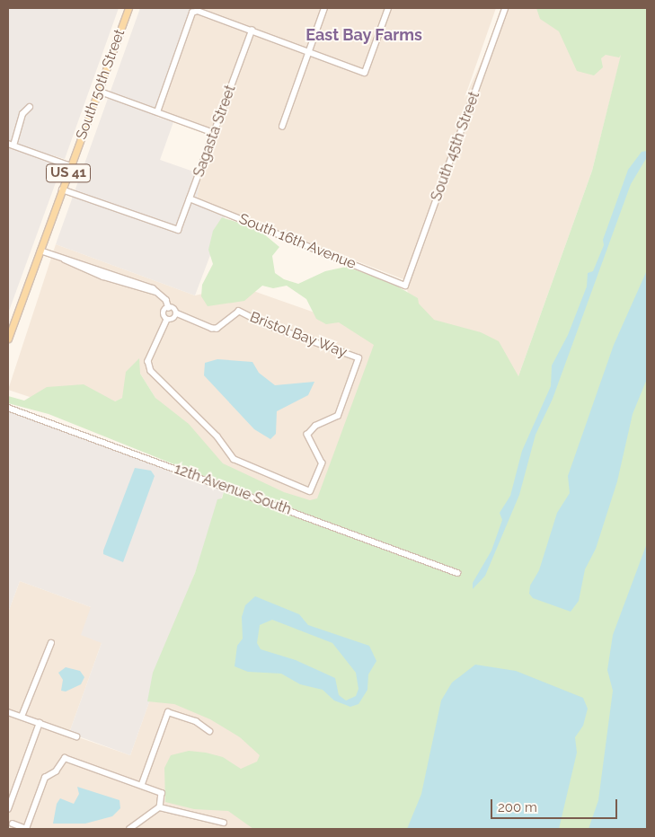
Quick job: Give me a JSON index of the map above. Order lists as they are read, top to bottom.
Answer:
{
  "streets": {
    "main road": ["South 50th Street", "US 41"],
    "street": [
      "Sagasta Street",
      "South 45th Street",
      "South 16th Avenue",
      "Bristol Bay Way",
      "12th Avenue South"
    ]
  },
  "crossings": [
    ["South 50th Street", "Sagasta Street"],
    ["Sagasta Street", "South 16th Avenue"],
    ["South 45th Street", "South 16th Avenue"]
  ],
  "districts": ["East Bay Farms"],
  "scale_bar": "200 m"
}
